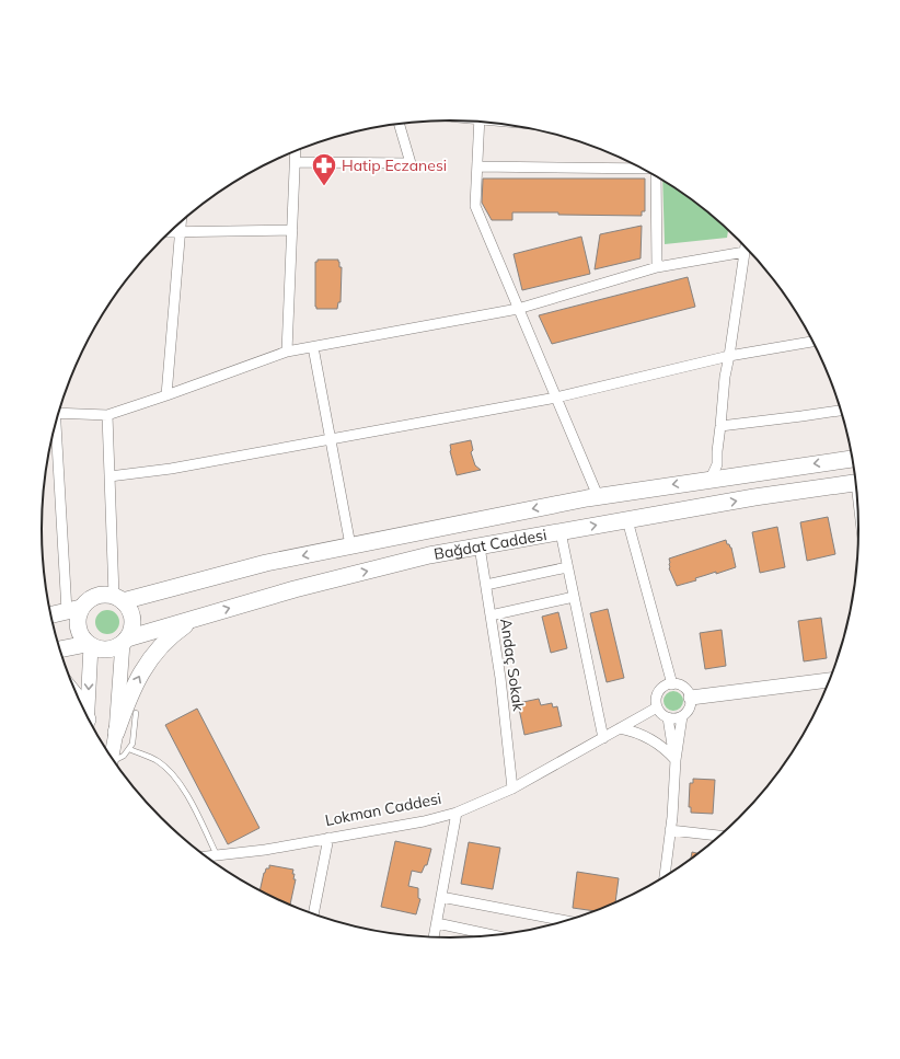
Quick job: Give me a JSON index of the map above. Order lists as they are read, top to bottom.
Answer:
{
  "streets": {
    "main road": ["Bağdat Caddesi"],
    "street": ["Andaç Sokak", "Lokman Caddesi"]
  },
  "crossings": [
    ["Bağdat Caddesi", "Andaç Sokak"],
    ["Andaç Sokak", "Lokman Caddesi"]
  ],
  "places": {
    "pharmacy": ["Hatip Eczanesi"]
  }
}
